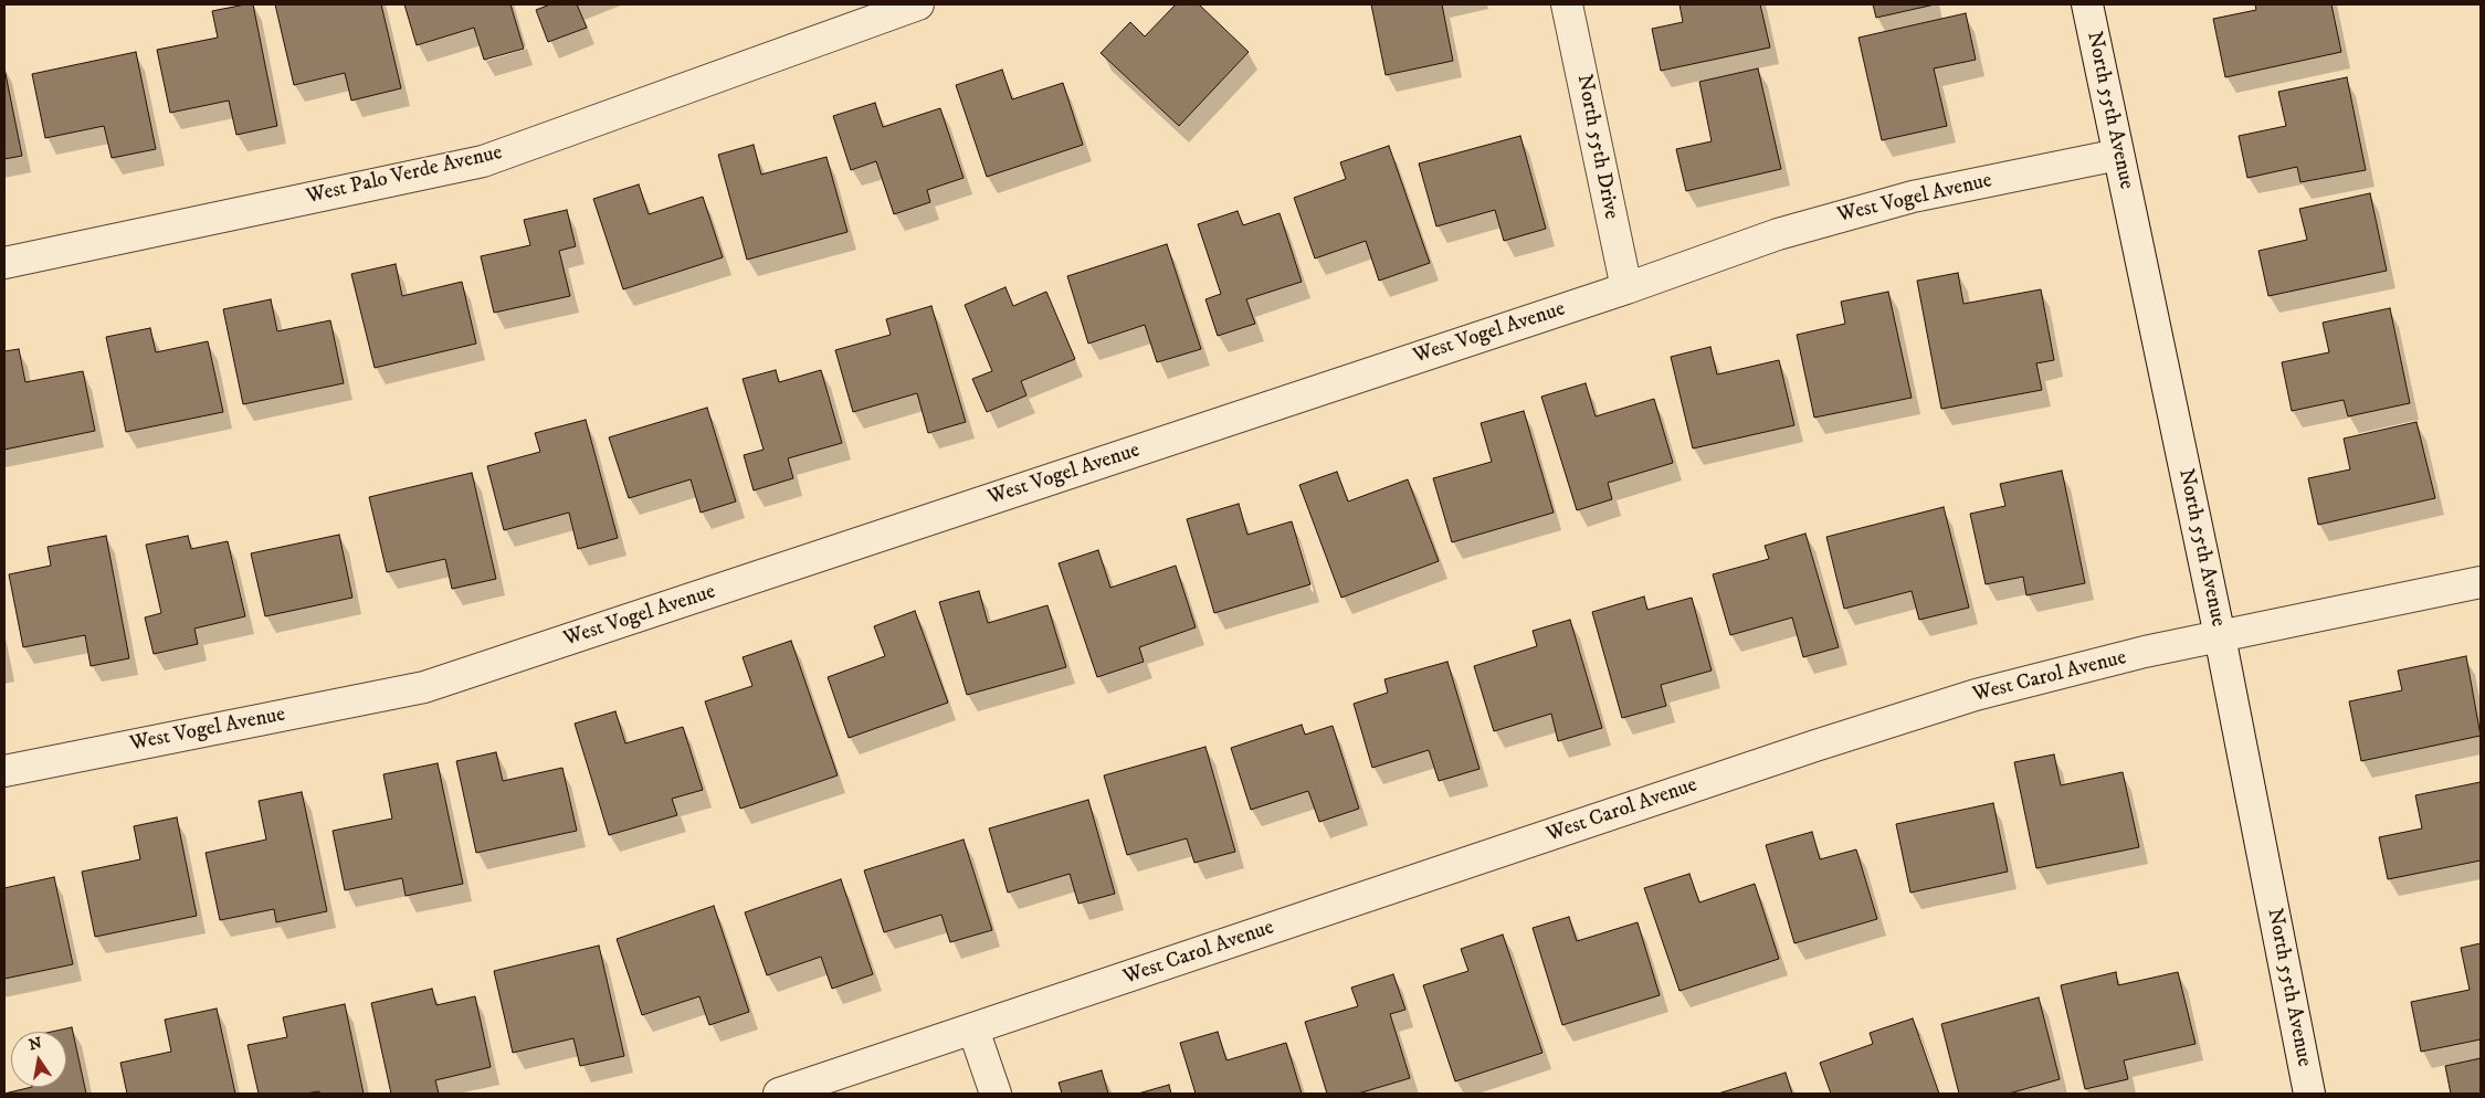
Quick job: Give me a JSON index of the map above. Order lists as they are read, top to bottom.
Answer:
{
  "streets": {
    "street": [
      "North 55th Avenue",
      "North 55th Drive",
      "West Palo Verde Avenue",
      "West Vogel Avenue",
      "West Carol Avenue"
    ]
  },
  "crossings": [
    ["North 55th Avenue", "West Vogel Avenue"],
    ["North 55th Avenue", "West Carol Avenue"],
    ["North 55th Drive", "West Vogel Avenue"]
  ],
  "north": "top"
}
